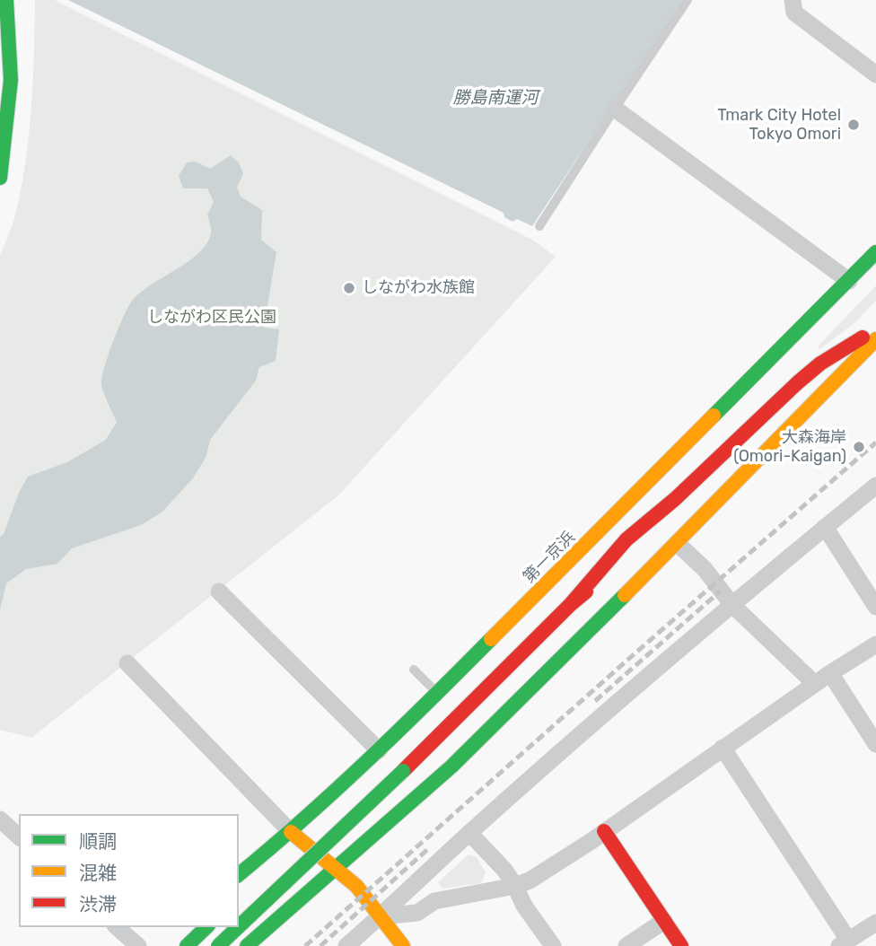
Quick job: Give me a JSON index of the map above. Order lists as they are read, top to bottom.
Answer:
{
  "streets": {
    "main road": ["第一京浜"]
  },
  "water": ["勝島南運河"],
  "parks": ["しながわ区民公園"],
  "places": ["Tmark City Hotel Tokyo Omori", "しながわ水族館", "大森海岸 (Omori-Kaigan)"],
  "legend": ["順調", "混雑", "渋滞"]
}
